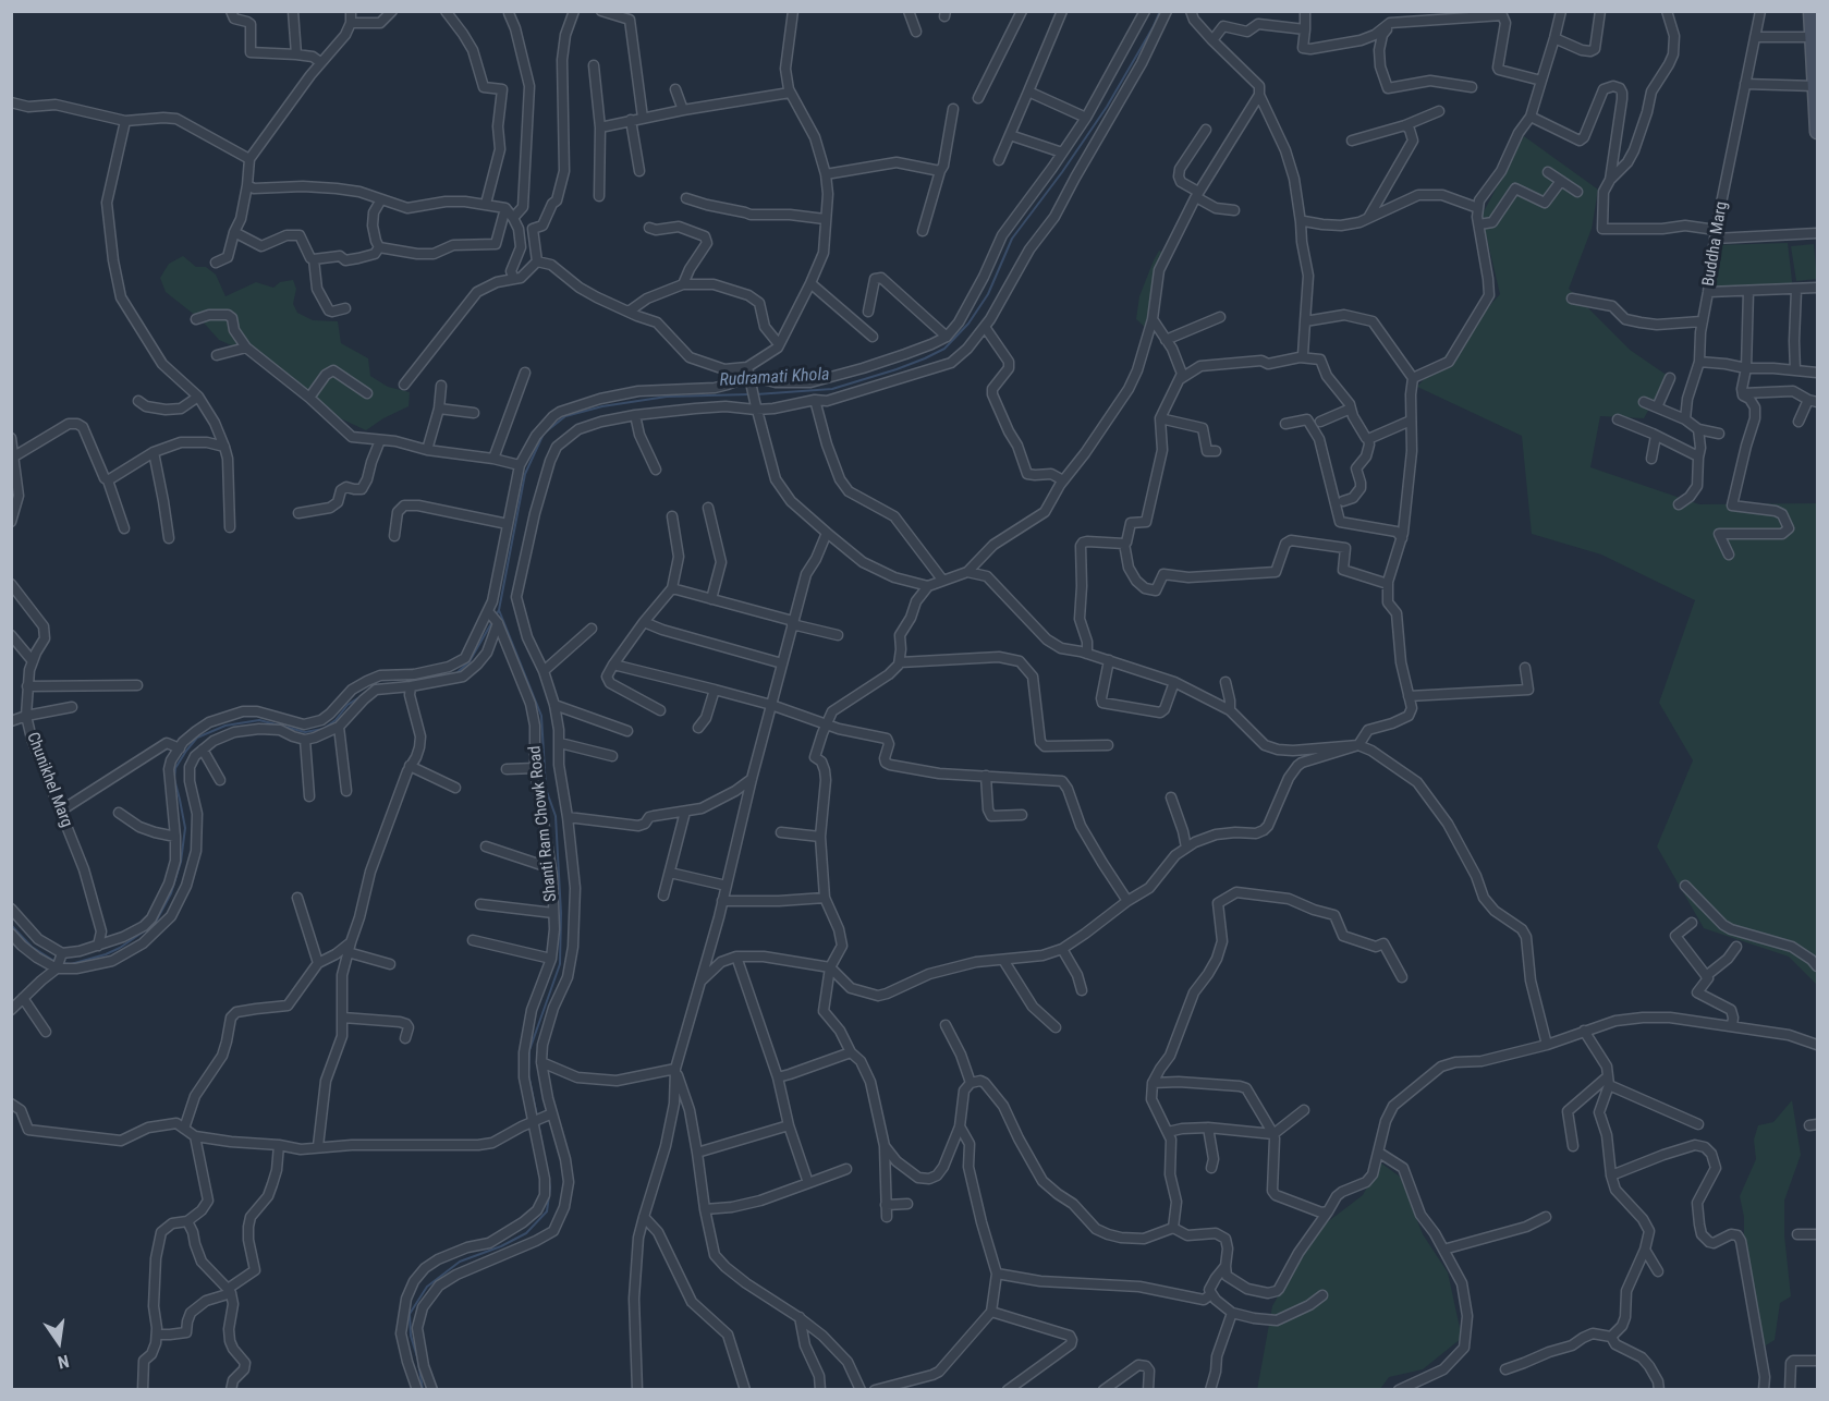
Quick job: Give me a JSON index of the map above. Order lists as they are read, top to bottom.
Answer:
{
  "streets": {
    "street": ["Buddha Marg", "Chunikhel Marg", "Shanti Ram Chowk Road"]
  },
  "water": ["Rudramati Khola"],
  "north": "bottom"
}
